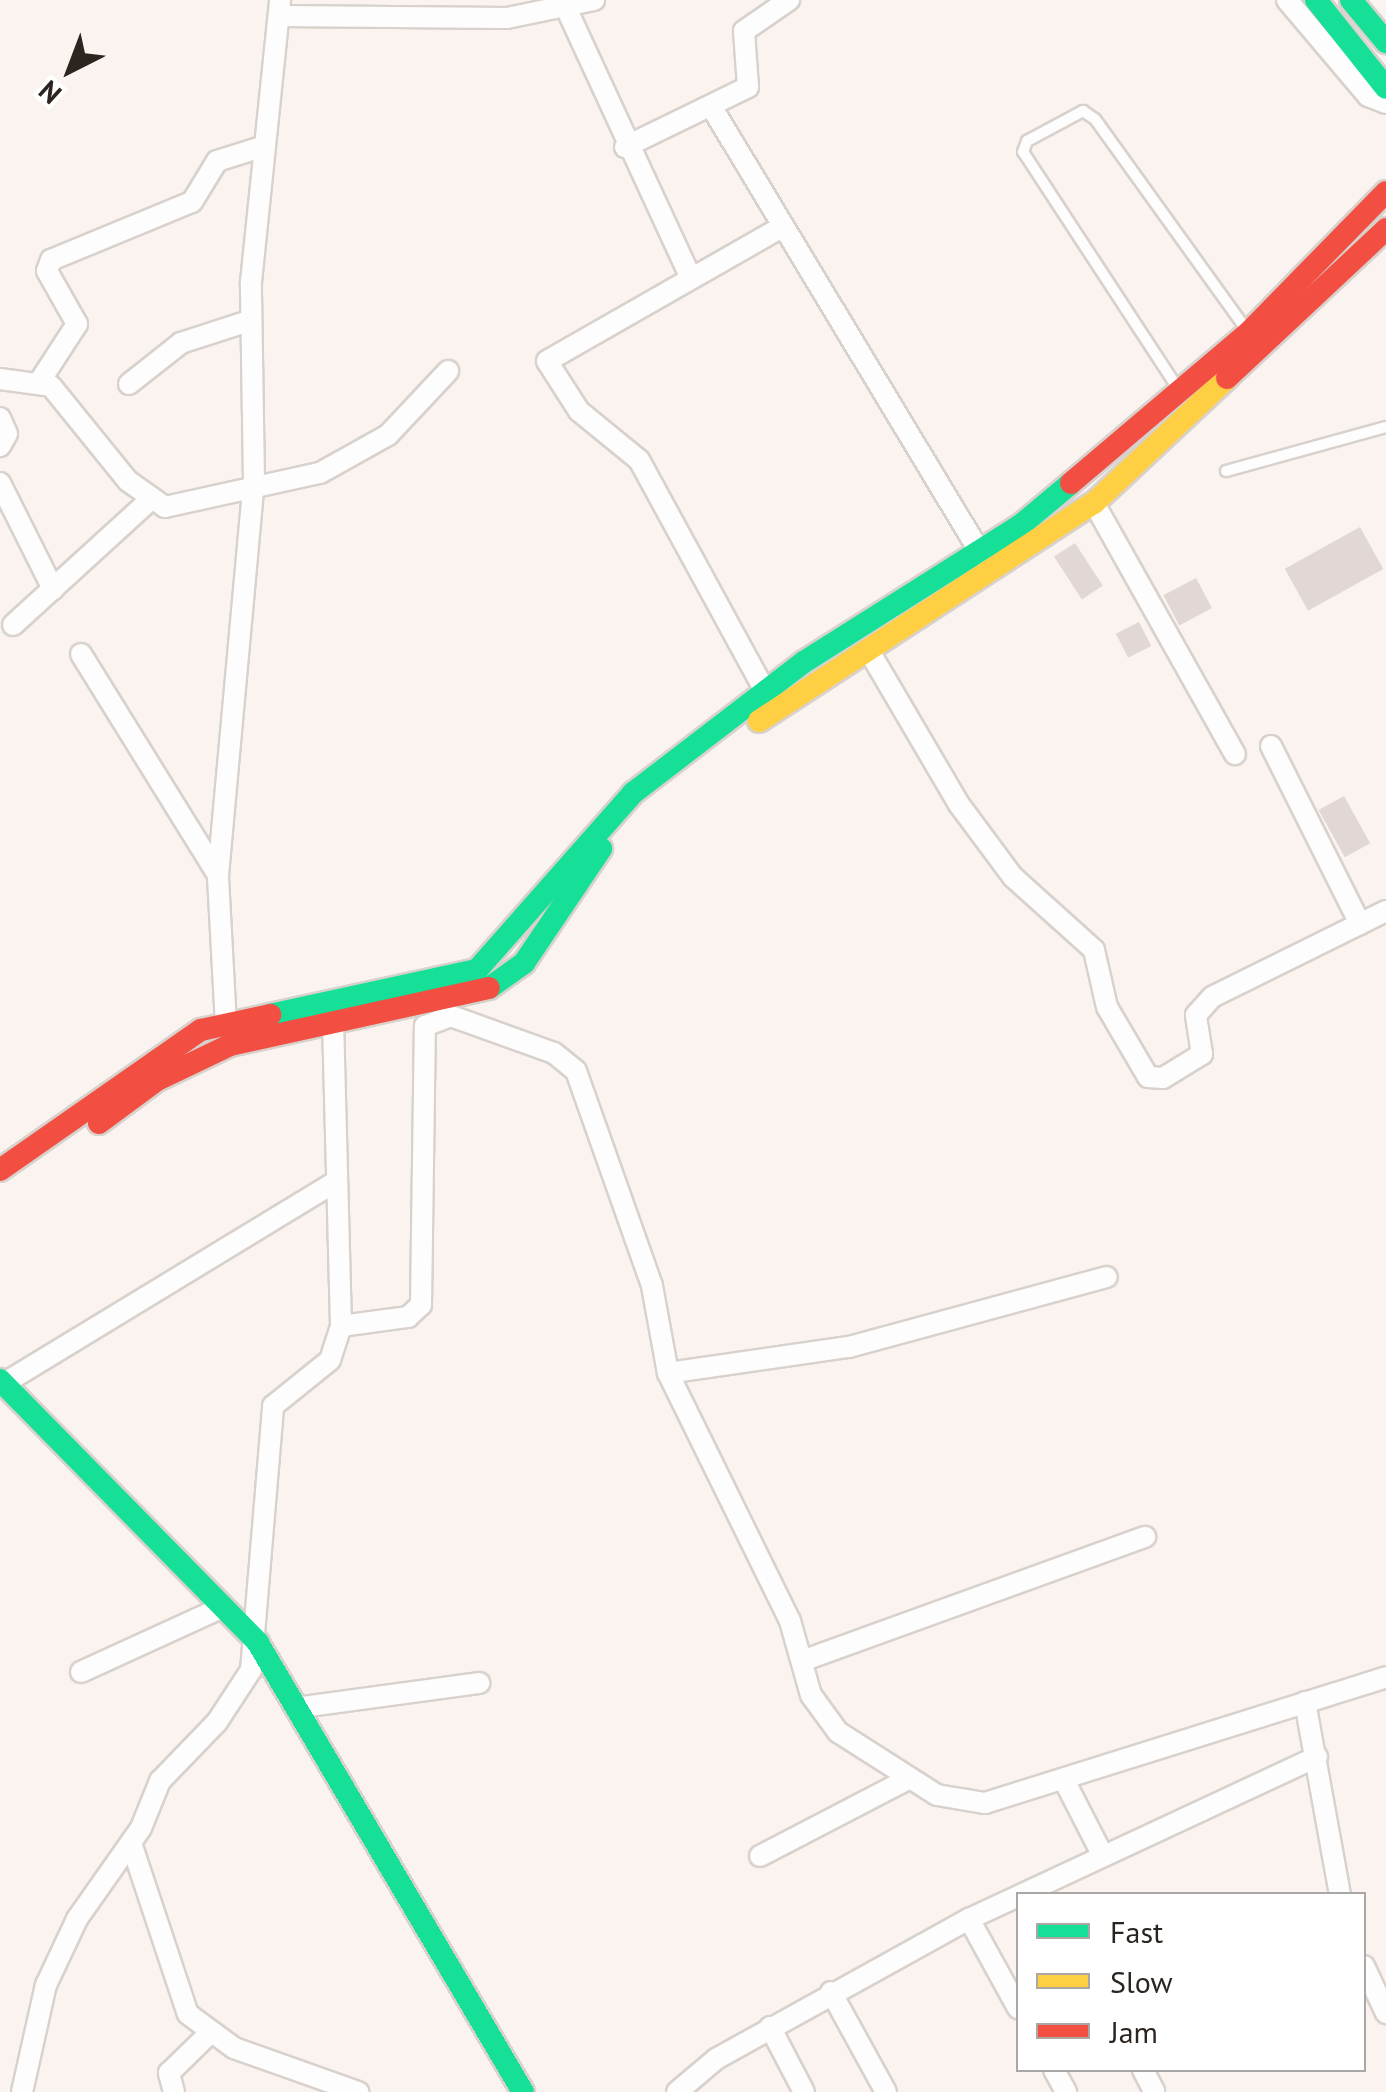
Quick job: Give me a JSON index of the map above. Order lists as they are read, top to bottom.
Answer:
{
  "legend": ["Fast", "Slow", "Jam"],
  "north": "bottom left"
}
